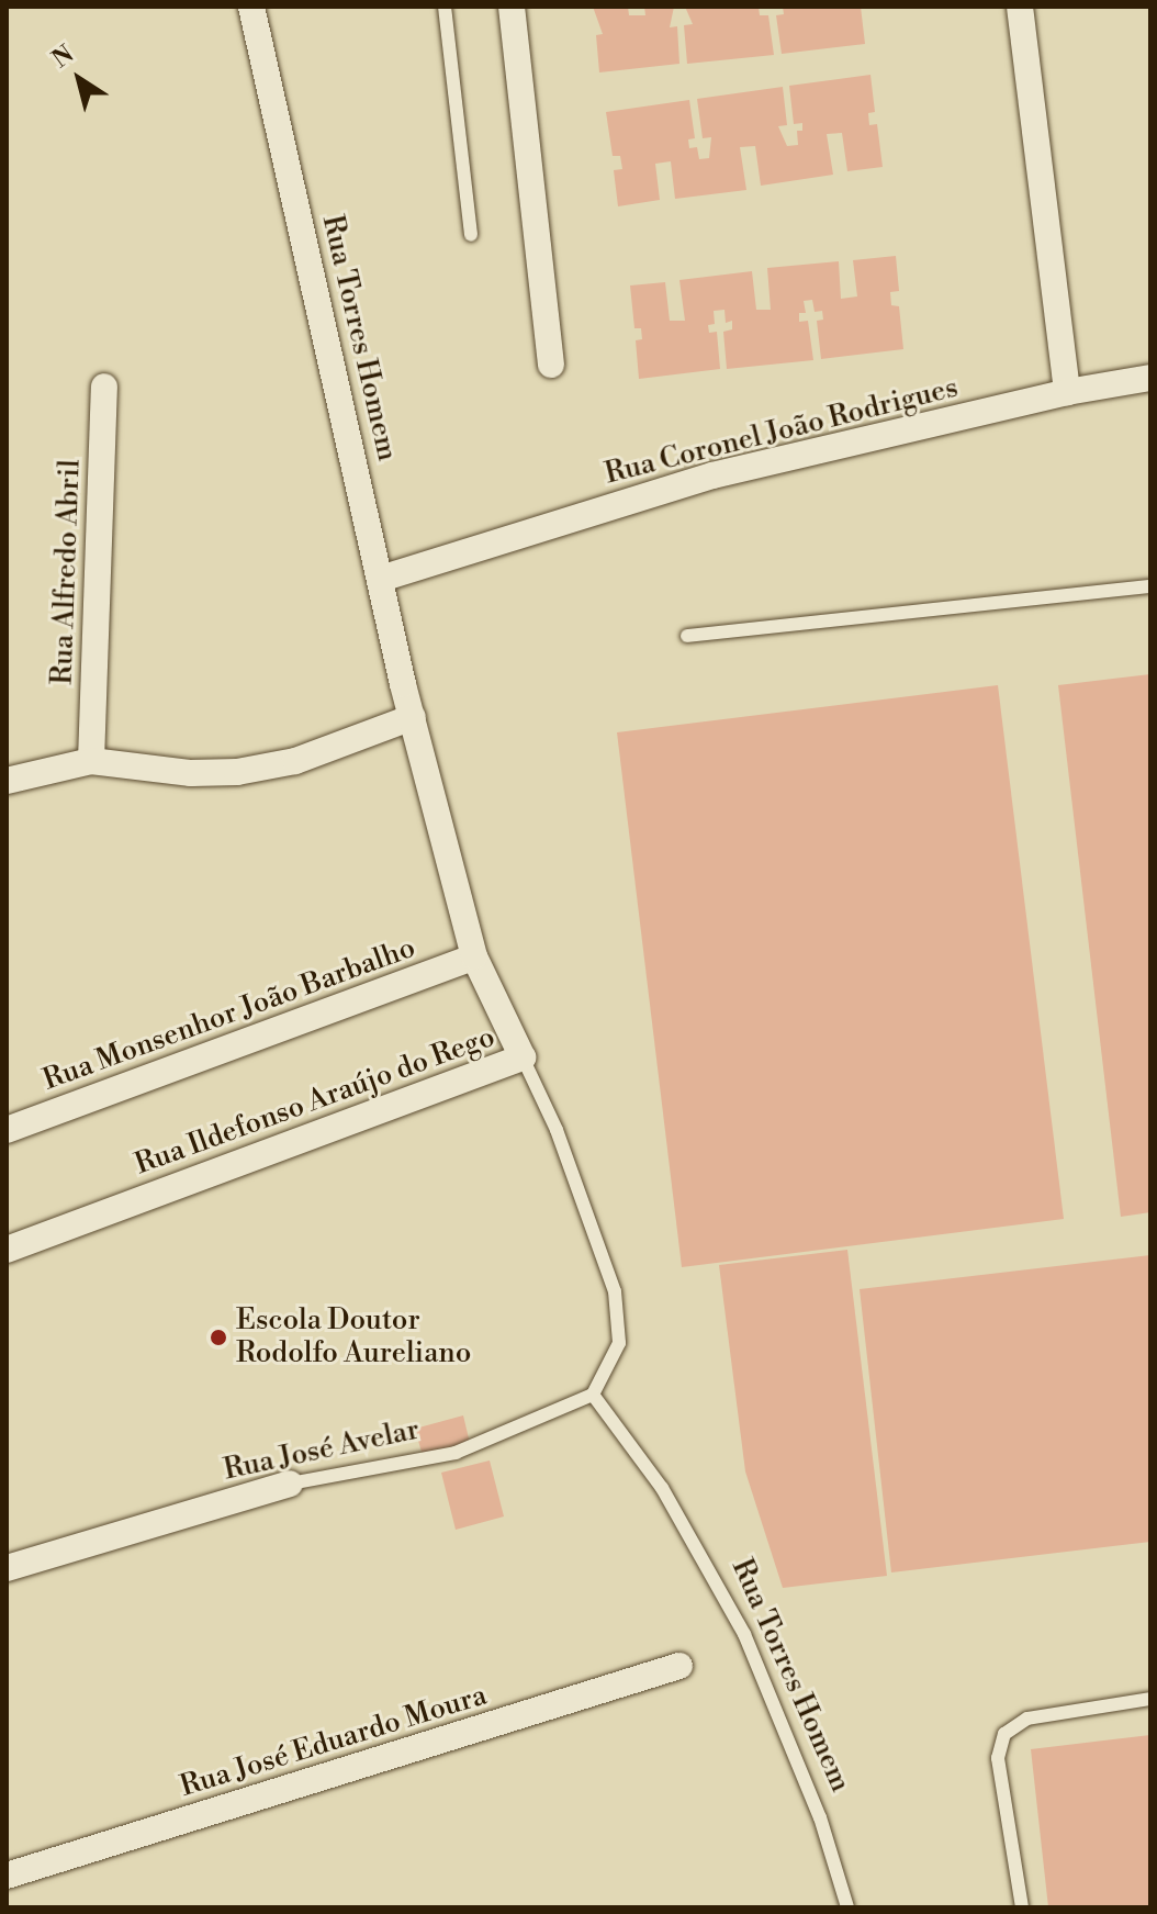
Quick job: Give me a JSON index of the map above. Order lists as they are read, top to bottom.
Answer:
{
  "streets": {
    "street": [
      "Rua Torres Homem",
      "Rua Coronel João Rodrigues",
      "Rua Alfredo Abril",
      "Rua Monsenhor João Barbalho",
      "Rua Ildefonso Araújo do Rego",
      "Rua José Avelar",
      "Rua José Eduardo Moura"
    ]
  },
  "crossings": [
    ["Rua Torres Homem", "Rua Coronel João Rodrigues"],
    ["Rua Torres Homem", "Rua Ildefonso Araújo do Rego"],
    ["Rua Torres Homem", "Rua José Avelar"],
    ["Rua Monsenhor João Barbalho", "Rua Ildefonso Araújo do Rego"]
  ],
  "places": ["Escola Doutor Rodolfo Aureliano"],
  "north": "top left"
}
